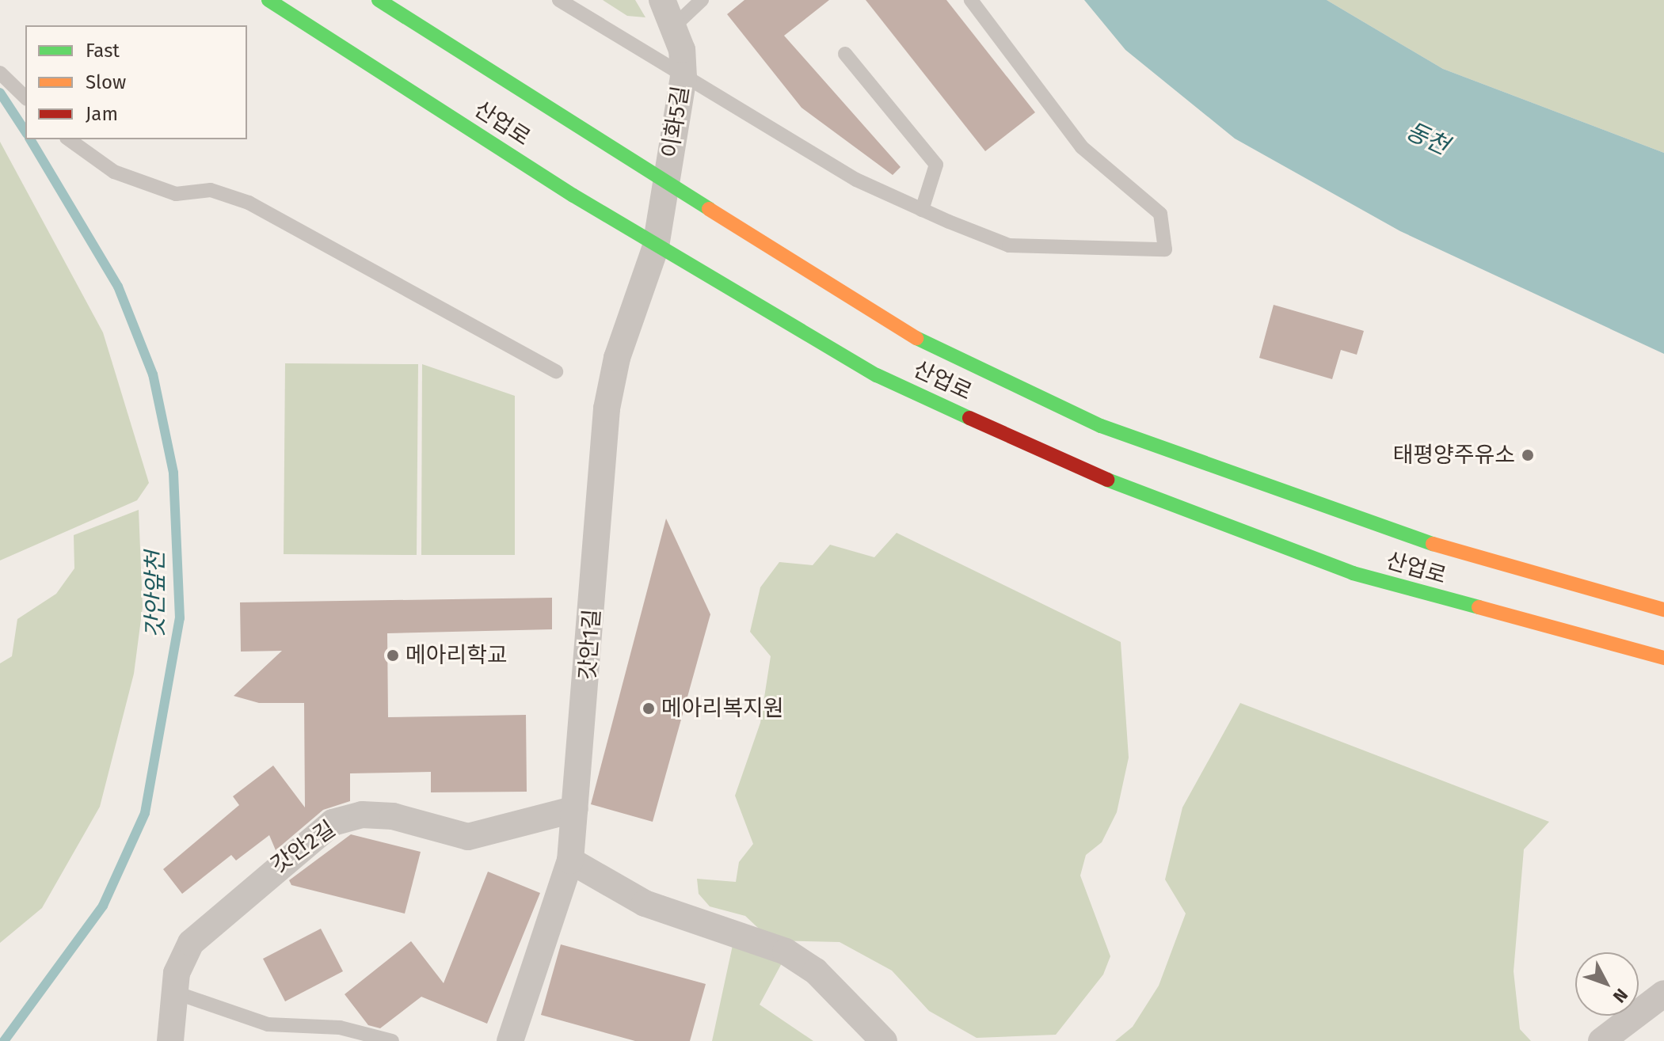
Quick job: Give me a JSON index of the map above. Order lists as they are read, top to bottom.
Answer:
{
  "streets": {
    "main road": ["산업로"],
    "street": ["이화5길", "갓안1길", "갓안2길"]
  },
  "crossings": [
    ["이화5길", "산업로"],
    ["이화5길", "갓안1길"],
    ["산업로", "갓안1길"],
    ["갓안1길", "갓안2길"]
  ],
  "water": ["동천", "갓안앞천"],
  "places": ["태평양주유소", "메아리학교", "메아리복지원"],
  "legend": ["Fast", "Slow", "Jam"],
  "north": "bottom right"
}
